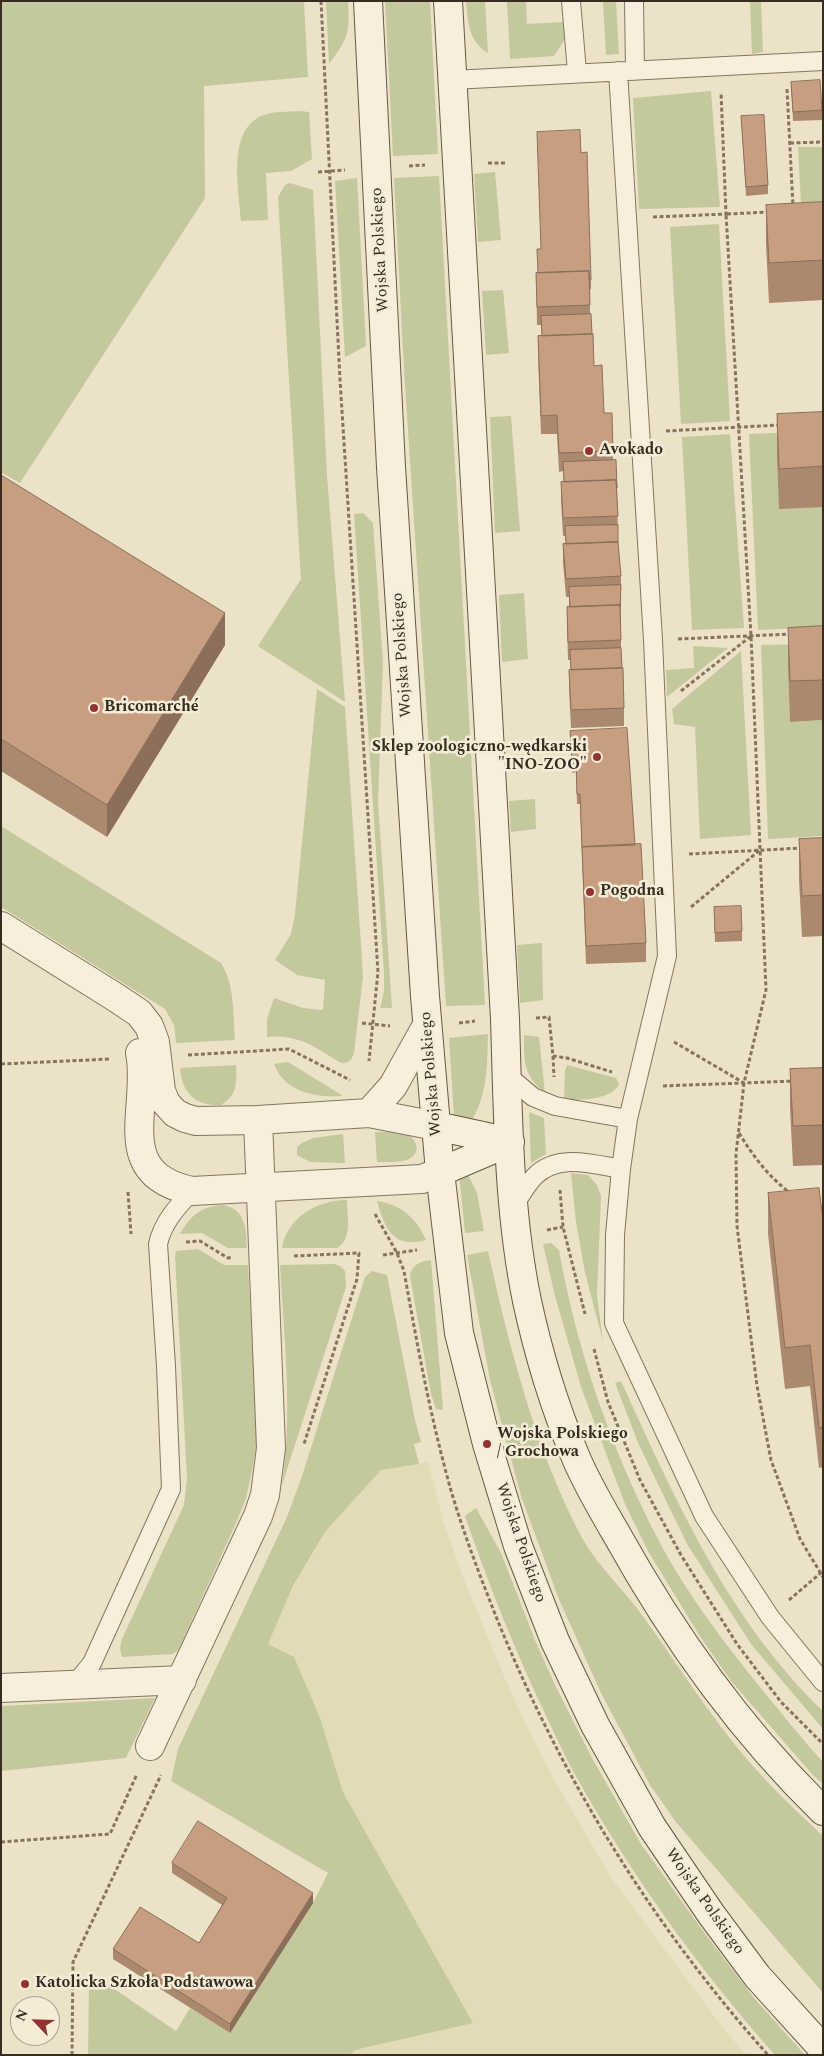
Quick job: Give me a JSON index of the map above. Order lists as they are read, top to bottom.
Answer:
{
  "streets": {
    "street": ["Wojska Polskiego"]
  },
  "places": [
    "Avokado",
    "Bricomarché",
    "Sklep zoologiczno-wędkarski \"INO-ZOO\"",
    "Pogodna",
    "Wojska Polskiego / Grochowa",
    "Katolicka Szkoła Podstawowa"
  ],
  "north": "top left"
}
